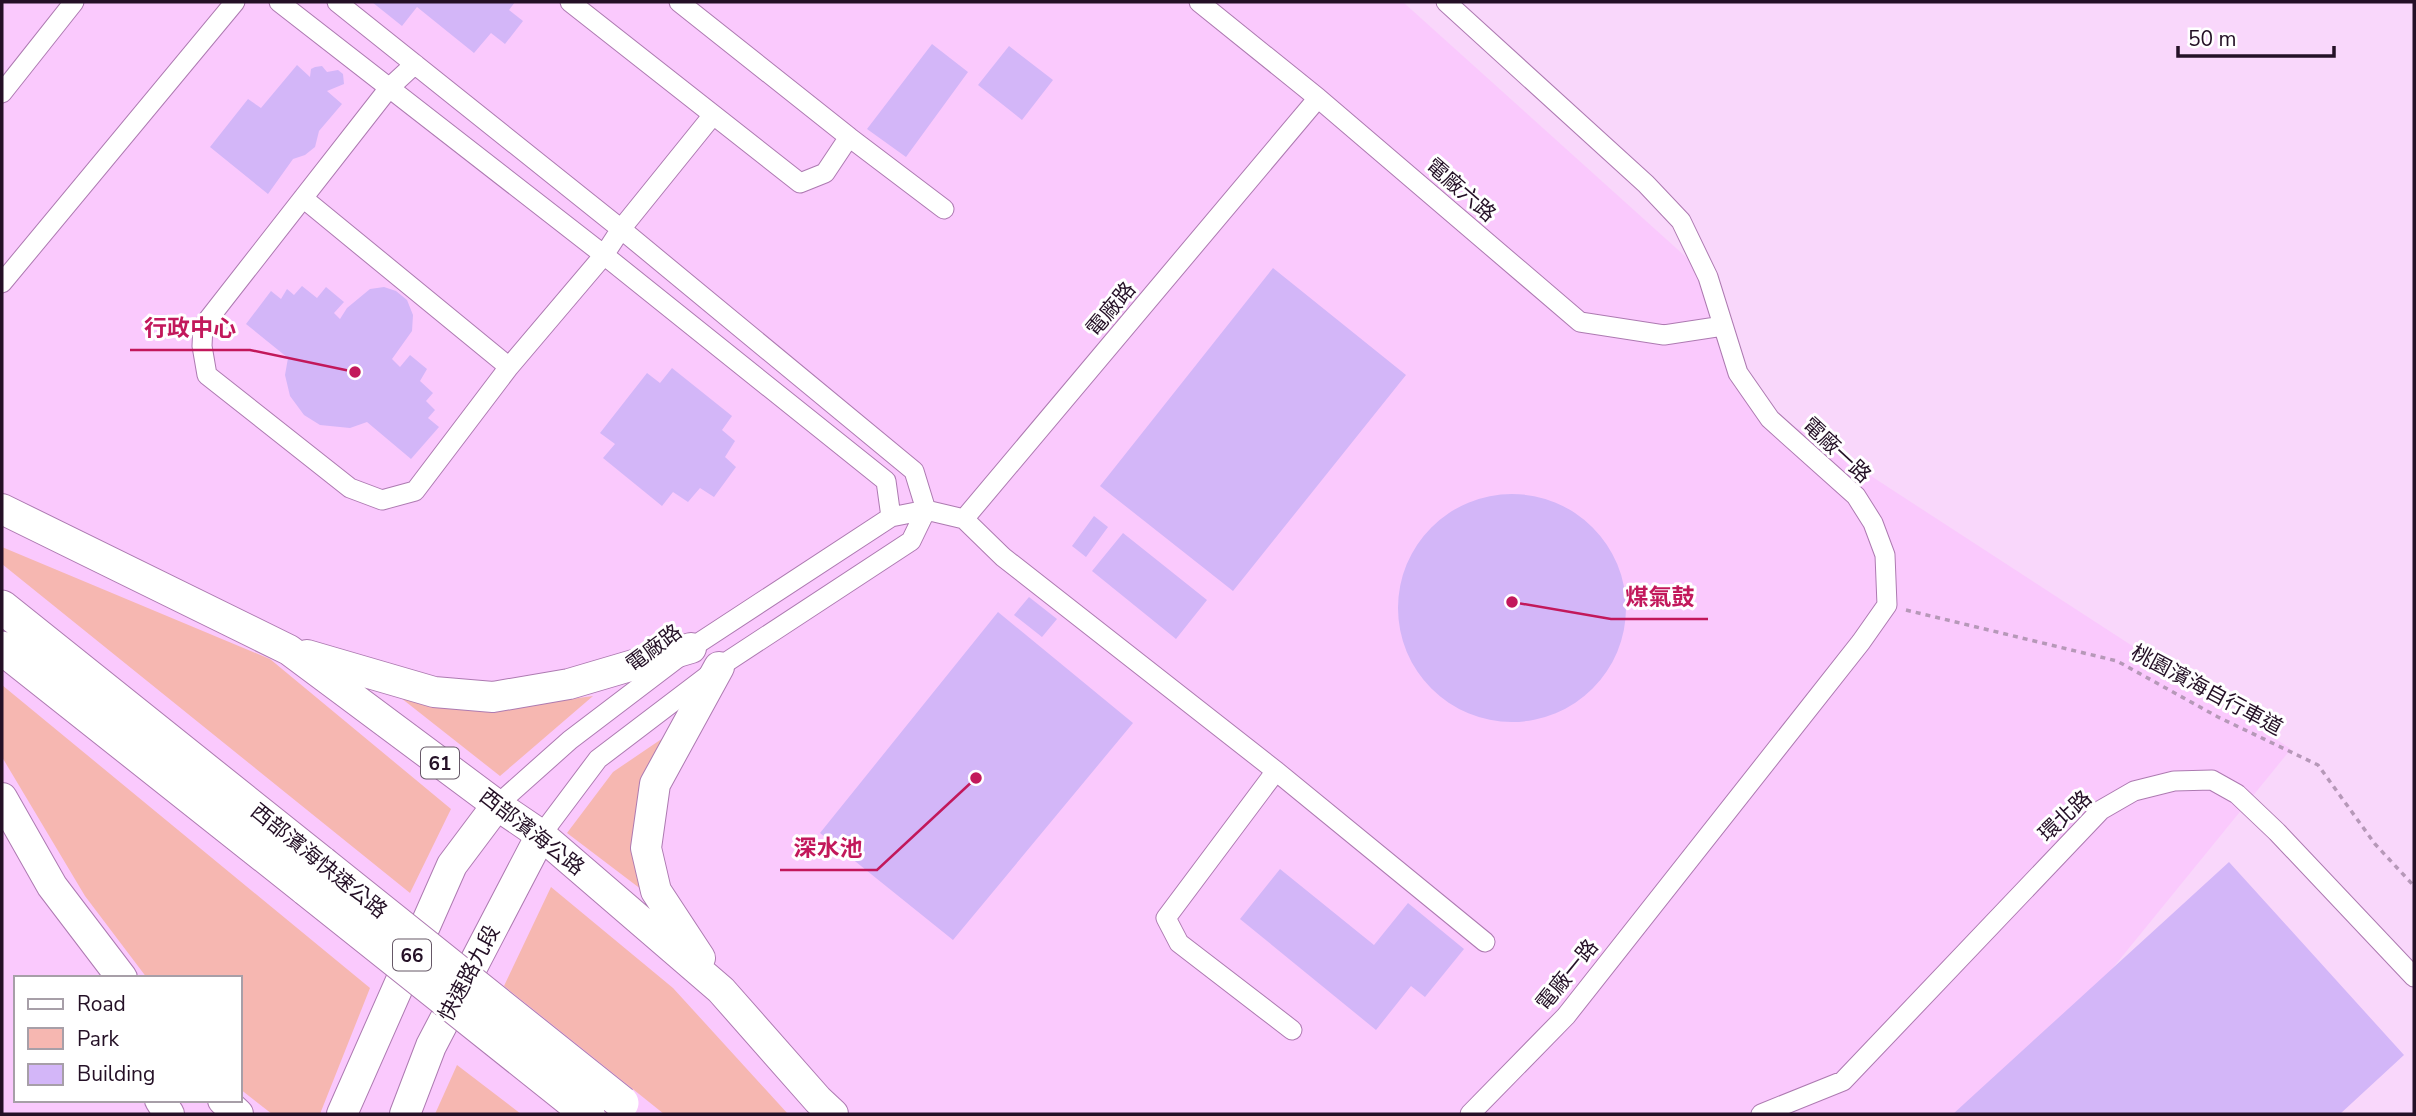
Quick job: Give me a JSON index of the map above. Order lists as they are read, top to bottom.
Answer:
{
  "streets": {
    "highway": ["西部濱海快速公路"],
    "main road": [
      "61",
      "西部濱海公路",
      "66",
      "快速路九段"
    ],
    "street": [
      "電廠六路",
      "電廠路",
      "電廠一路",
      "環北路"
    ],
    "path": ["桃園濱海自行車道"]
  },
  "crossings": [
    ["電廠六路", "電廠路"],
    ["電廠六路", "電廠一路"],
    ["電廠路", "西部濱海公路"],
    ["電廠路", "66"],
    ["電廠一路", "桃園濱海自行車道"],
    ["西部濱海公路", "66"],
    ["西部濱海公路", "快速路九段"]
  ],
  "places": ["行政中心", "煤氣鼓", "深水池"],
  "legend": ["Road", "Park", "Building"],
  "scale_bar": "50 m"
}
